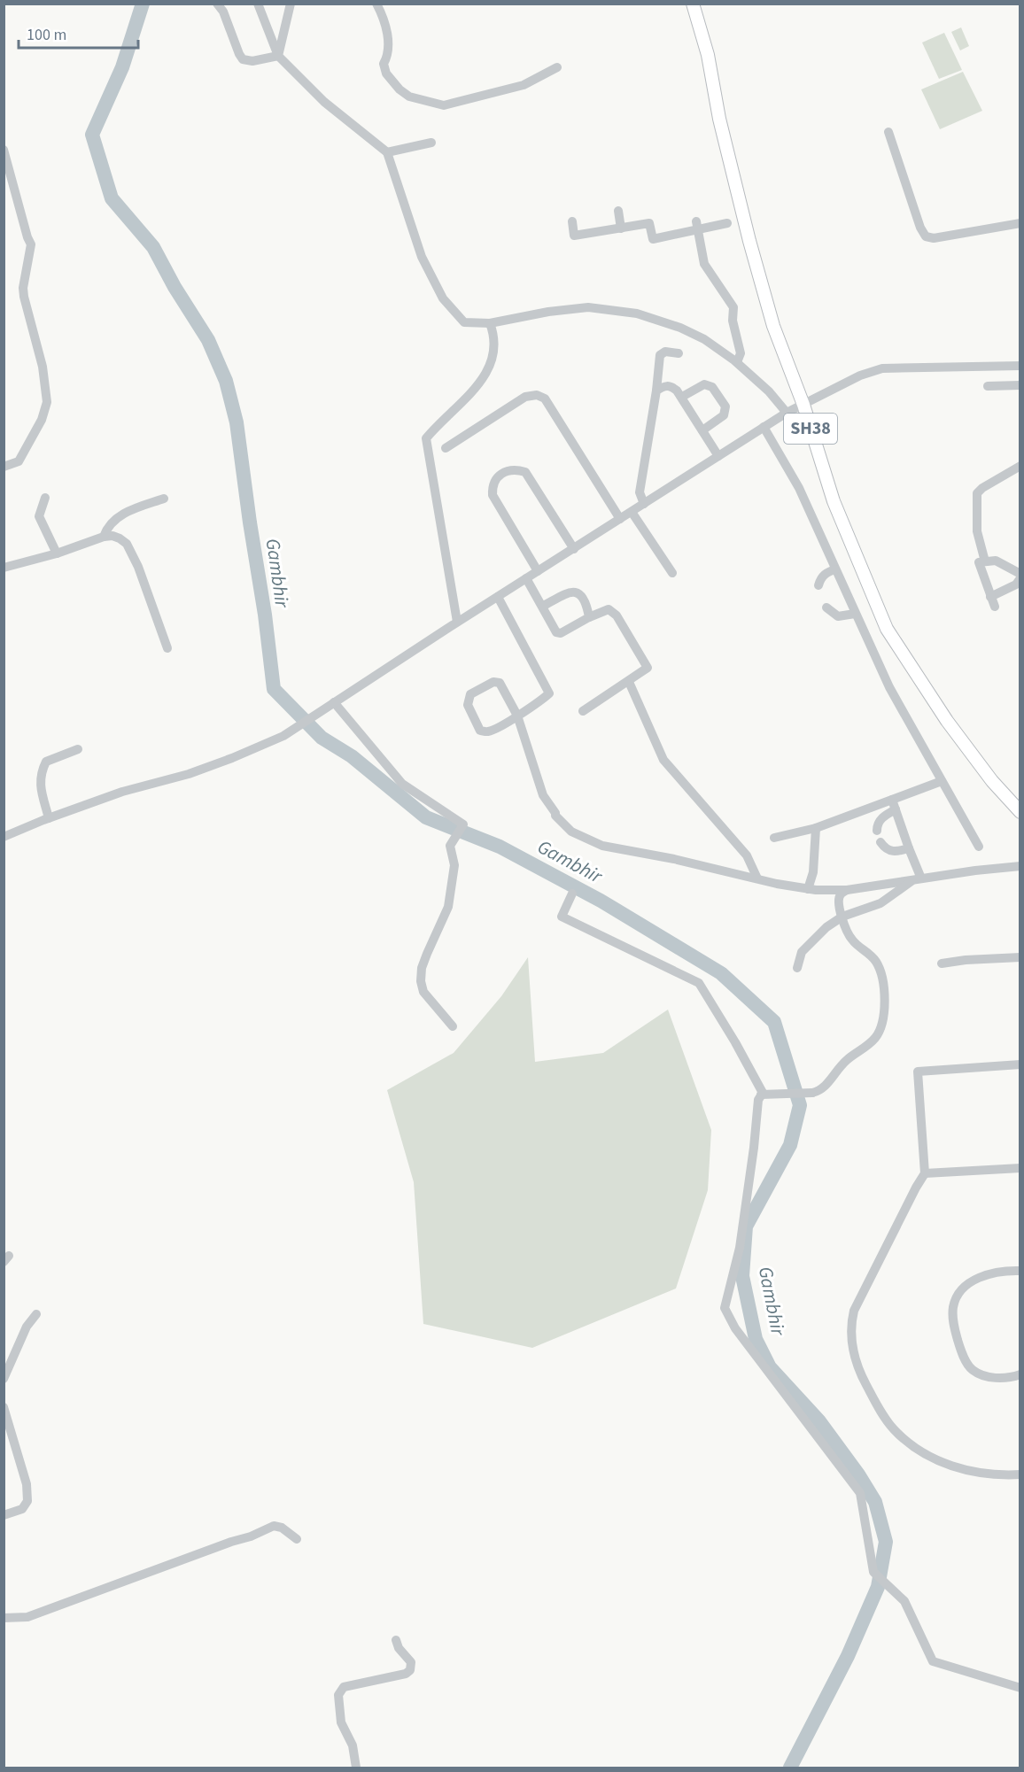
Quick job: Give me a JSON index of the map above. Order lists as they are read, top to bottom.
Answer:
{
  "streets": {
    "main road": ["SH38"]
  },
  "water": ["Gambhir"],
  "scale_bar": "100 m"
}
